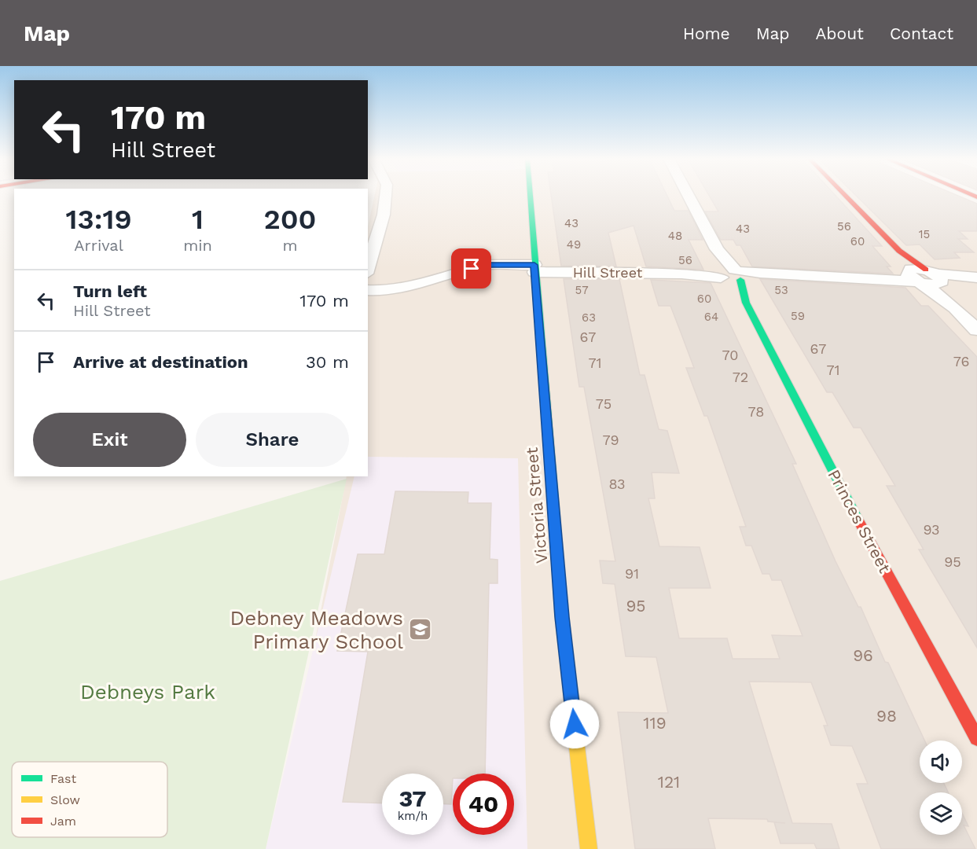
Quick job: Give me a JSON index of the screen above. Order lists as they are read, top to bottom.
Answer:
{
  "streets": {
    "main road": ["Victoria Street", "Princes Street"],
    "street": ["Hill Street"]
  },
  "crossings": [
    ["Hill Street", "Victoria Street"],
    ["Hill Street", "Princes Street"]
  ],
  "parks": ["Debneys Park"],
  "places": {
    "school or university": ["Debney Meadows Primary School"]
  },
  "house_numbers": [
    "43",
    "56",
    "43",
    "15",
    "48",
    "60",
    "49",
    "56",
    "57",
    "53",
    "60",
    "59",
    "64",
    "63",
    "67",
    "67",
    "70",
    "76",
    "71",
    "71",
    "72",
    "75",
    "78",
    "79",
    "83",
    "93",
    "95",
    "91",
    "95",
    "96",
    "98",
    "119",
    "121"
  ],
  "legend": ["Fast", "Slow", "Jam"],
  "page": {
    "header": "Map",
    "nav": [
      "Home",
      "Map",
      "About",
      "Contact"
    ],
    "turn": ["170 m", "Hill Street"],
    "eta": [
      "13:19",
      "Arrival",
      "1",
      "min",
      "200",
      "m"
    ],
    "list": [
      {
        "name": "Turn left",
        "note": "Hill Street",
        "value": "170 m"
      },
      {
        "name": "Arrive at destination",
        "value": "30 m"
      }
    ],
    "buttons": ["Exit", "Share"],
    "speed": "37 km/h",
    "limit": "40"
  }
}
